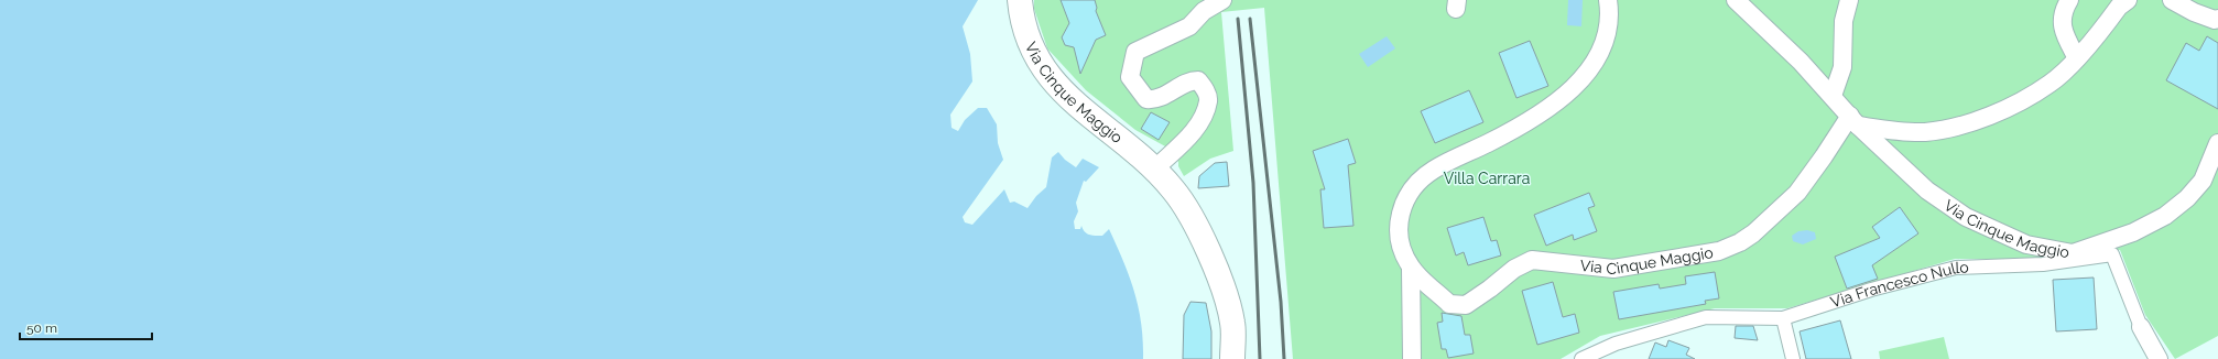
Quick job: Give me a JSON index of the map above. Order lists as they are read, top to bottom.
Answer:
{
  "streets": {
    "main road": ["Via Cinque Maggio"],
    "street": ["Via Francesco Nullo"]
  },
  "parks": ["Villa Carrara"],
  "scale_bar": "50 m"
}
